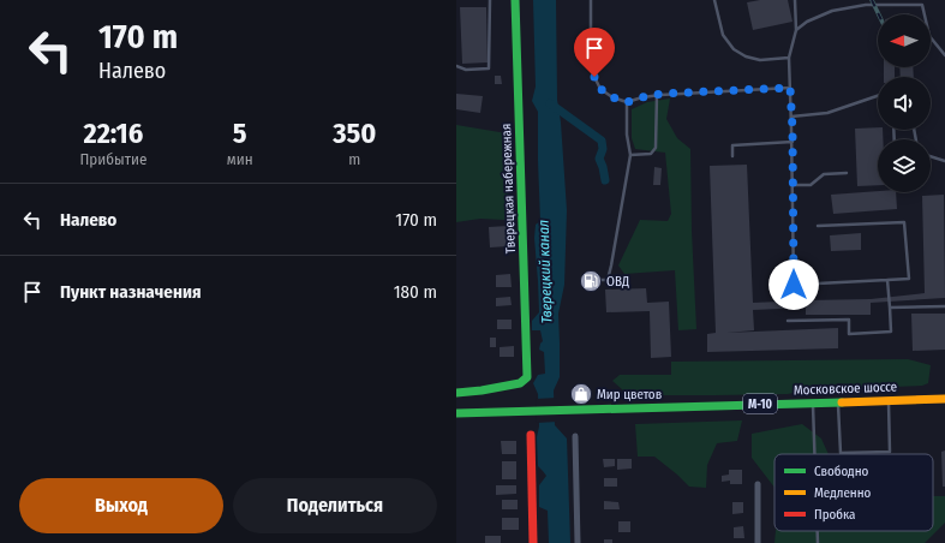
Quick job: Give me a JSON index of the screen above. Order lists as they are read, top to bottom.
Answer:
{
  "streets": {
    "main road": ["Тверецкая набережная", "Московское шоссе", "М-10"]
  },
  "water": ["Тверецкий канал"],
  "places": {
    "fuel station": ["ОВД"],
    "shop": ["Мир цветов"]
  },
  "legend": ["Свободно", "Медленно", "Пробка"],
  "north": "left",
  "page": {
    "turn": ["170 m", "Налево"],
    "eta": [
      "22:16",
      "Прибытие",
      "5",
      "мин",
      "350",
      "m"
    ],
    "list": [
      {
        "name": "Налево",
        "value": "170 m"
      },
      {
        "name": "Пункт назначения",
        "value": "180 m"
      }
    ],
    "buttons": ["Выход", "Поделиться"]
  }
}
